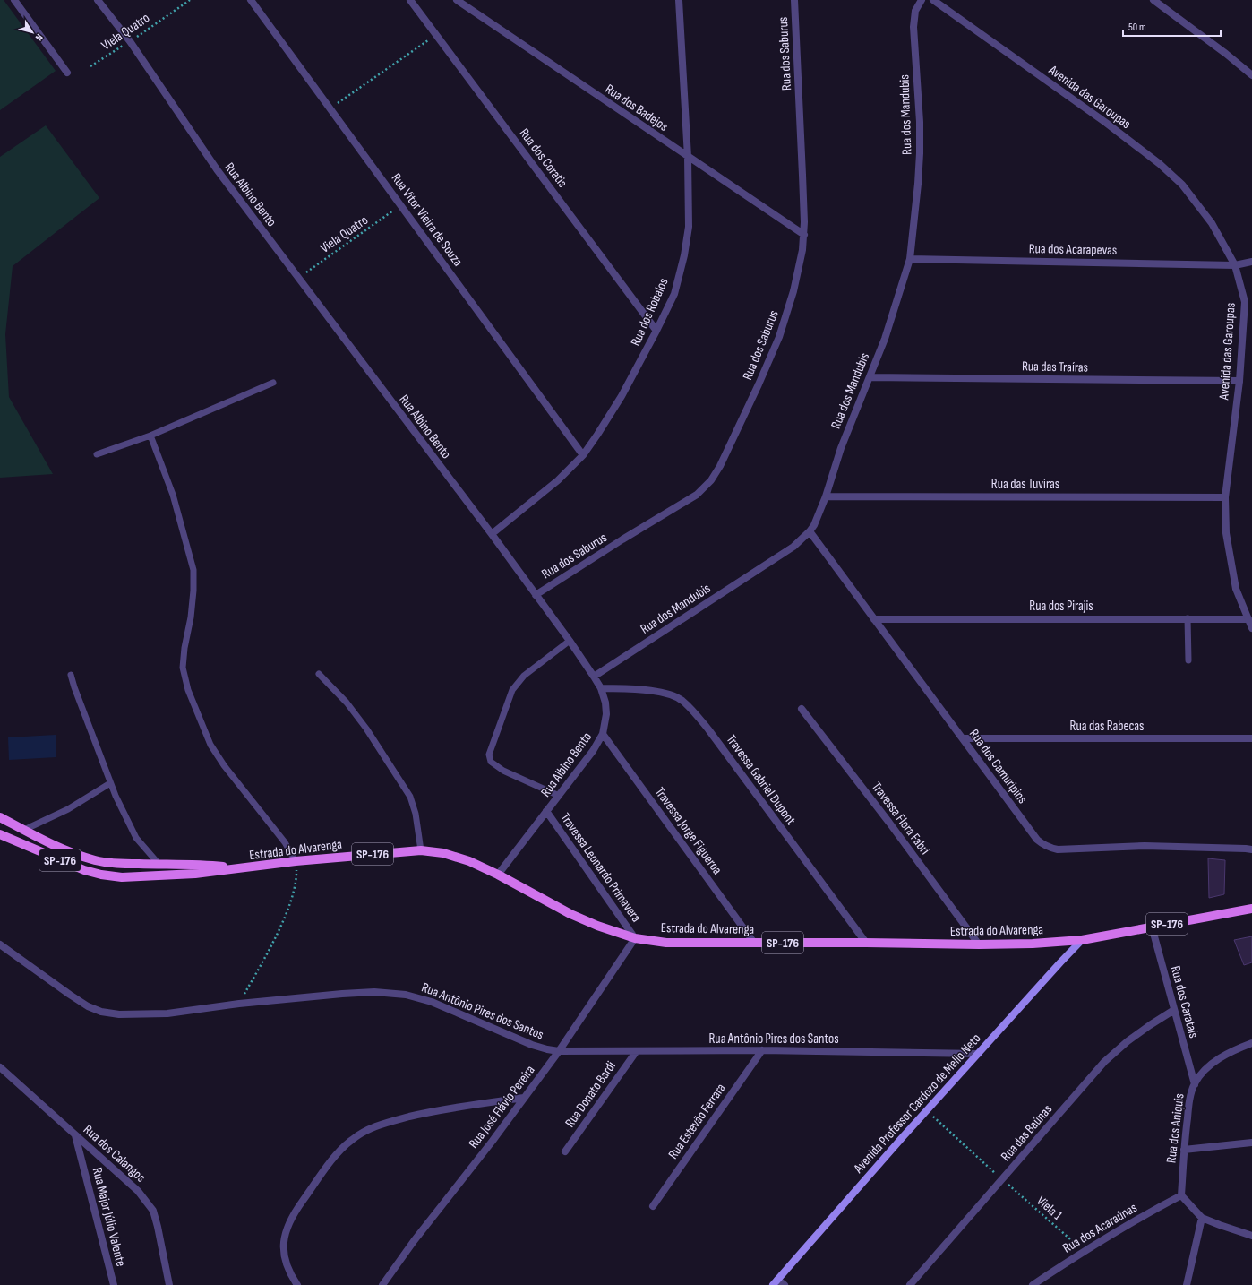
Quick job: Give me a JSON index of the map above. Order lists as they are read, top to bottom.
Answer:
{
  "streets": {
    "main road": ["Estrada do Alvarenga", "SP-176", "Avenida Professor Cardozo de Mello Neto"],
    "street": [
      "Rua dos Saburus",
      "Avenida das Garoupas",
      "Rua dos Badejos",
      "Rua dos Mandubis",
      "Rua dos Coratis",
      "Rua Albino Bento",
      "Rua Vitor Vieira de Souza",
      "Rua dos Acarapevas",
      "Rua dos Robalos",
      "Rua das Traíras",
      "Rua das Tuviras",
      "Rua dos Pirajis",
      "Rua das Rabecas",
      "Rua dos Camuripins",
      "Travessa Gabriel Dupont",
      "Travessa Flora Fabri",
      "Travessa Jorge Figueroa",
      "Travessa Leonardo Primavera",
      "Rua dos Carataís",
      "Rua Antônio Pires dos Santos",
      "Rua Donato Bardi",
      "Rua José Flávio Pereira",
      "Rua Estevão Ferrara",
      "Rua dos Aniquis",
      "Rua das Baúnas",
      "Rua dos Calangos",
      "Rua Major Júlio Valente",
      "Rua dos Acaraúnas"
    ],
    "path": ["Viela Quatro", "Viela 1"]
  },
  "crossings": [
    ["Viela Quatro", "Rua Albino Bento"],
    ["Viela Quatro", "Rua Vitor Vieira de Souza"],
    ["Rua dos Saburus", "Rua dos Badejos"],
    ["Rua dos Saburus", "Rua Albino Bento"],
    ["Avenida das Garoupas", "Rua dos Acarapevas"],
    ["Avenida das Garoupas", "Rua das Traíras"],
    ["Avenida das Garoupas", "Rua das Tuviras"],
    ["Avenida das Garoupas", "Rua dos Pirajis"],
    ["Rua dos Badejos", "Rua dos Robalos"],
    ["Rua dos Mandubis", "Rua Albino Bento"],
    ["Rua dos Mandubis", "Rua dos Acarapevas"],
    ["Rua dos Mandubis", "Rua das Traíras"],
    ["Rua dos Mandubis", "Rua das Tuviras"],
    ["Rua dos Mandubis", "Rua dos Camuripins"],
    ["Rua dos Coratis", "Rua dos Robalos"],
    ["Rua Albino Bento", "Rua dos Robalos"],
    ["Rua Albino Bento", "Travessa Gabriel Dupont"],
    ["Rua Albino Bento", "Travessa Jorge Figueroa"],
    ["Rua Albino Bento", "Estrada do Alvarenga"],
    ["Rua Albino Bento", "Travessa Leonardo Primavera"],
    ["Rua Vitor Vieira de Souza", "Rua dos Robalos"],
    ["Rua dos Pirajis", "Rua dos Camuripins"],
    ["Rua das Rabecas", "Rua dos Camuripins"],
    ["Travessa Gabriel Dupont", "Estrada do Alvarenga"],
    ["Travessa Flora Fabri", "Estrada do Alvarenga"],
    ["Travessa Jorge Figueroa", "Estrada do Alvarenga"],
    ["Estrada do Alvarenga", "Travessa Leonardo Primavera"],
    ["Estrada do Alvarenga", "Rua dos Carataís"],
    ["Estrada do Alvarenga", "Avenida Professor Cardozo de Mello Neto"],
    ["Estrada do Alvarenga", "Rua José Flávio Pereira"],
    ["Travessa Leonardo Primavera", "Rua José Flávio Pereira"],
    ["Rua dos Carataís", "Rua dos Aniquis"],
    ["Rua dos Carataís", "Rua das Baúnas"],
    ["Rua Antônio Pires dos Santos", "Rua Donato Bardi"],
    ["Rua Antônio Pires dos Santos", "Avenida Professor Cardozo de Mello Neto"],
    ["Rua Antônio Pires dos Santos", "Rua José Flávio Pereira"],
    ["Rua Antônio Pires dos Santos", "Rua Estevão Ferrara"],
    ["Avenida Professor Cardozo de Mello Neto", "Viela 1"],
    ["Rua dos Aniquis", "Rua dos Acaraúnas"],
    ["Rua das Baúnas", "Viela 1"],
    ["Rua dos Calangos", "Rua Major Júlio Valente"],
    ["Viela 1", "Rua dos Acaraúnas"]
  ],
  "scale_bar": "50 m",
  "north": "bottom right"
}
